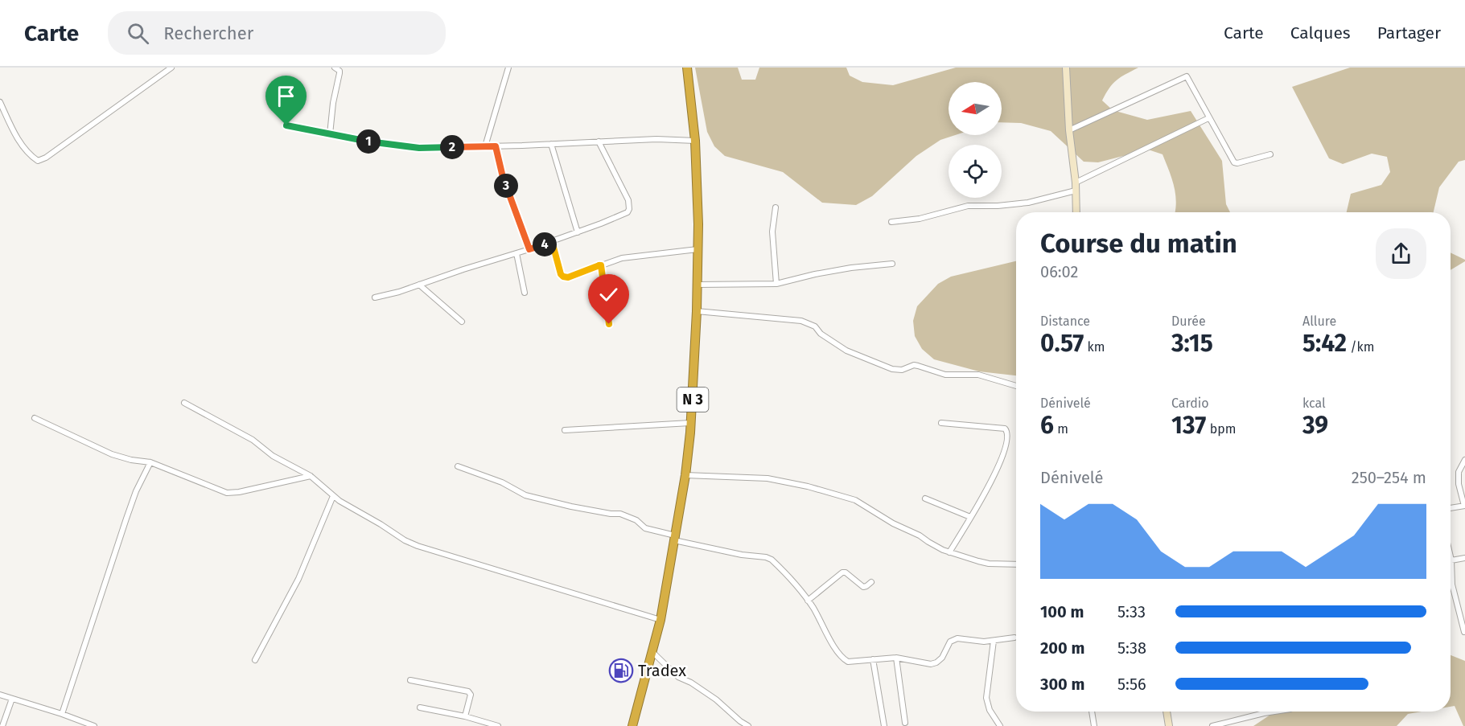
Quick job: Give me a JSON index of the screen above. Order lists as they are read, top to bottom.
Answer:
{
  "streets": {
    "highway": ["N 3"]
  },
  "places": {
    "fuel station": ["Tradex"]
  },
  "north": "left",
  "page": {
    "header": "Carte",
    "search": "Rechercher",
    "nav": ["Carte", "Calques", "Partager"],
    "pins": [
      "1",
      "2",
      "3",
      "4"
    ],
    "heading": ["Course du matin", "06:02"],
    "stats": [
      ["Distance", "0.57 km"],
      ["Durée", "3:15"],
      ["Allure", "5:42 /km"],
      ["Dénivelé", "6 m"],
      ["Cardio", "137 bpm"],
      ["kcal", "39"]
    ],
    "chart": ["Dénivelé", "250–254 m"],
    "list": [
      {
        "name": "100 m",
        "note": "5:33"
      },
      {
        "name": "200 m",
        "note": "5:38"
      },
      {
        "name": "300 m",
        "note": "5:56"
      }
    ]
  }
}
